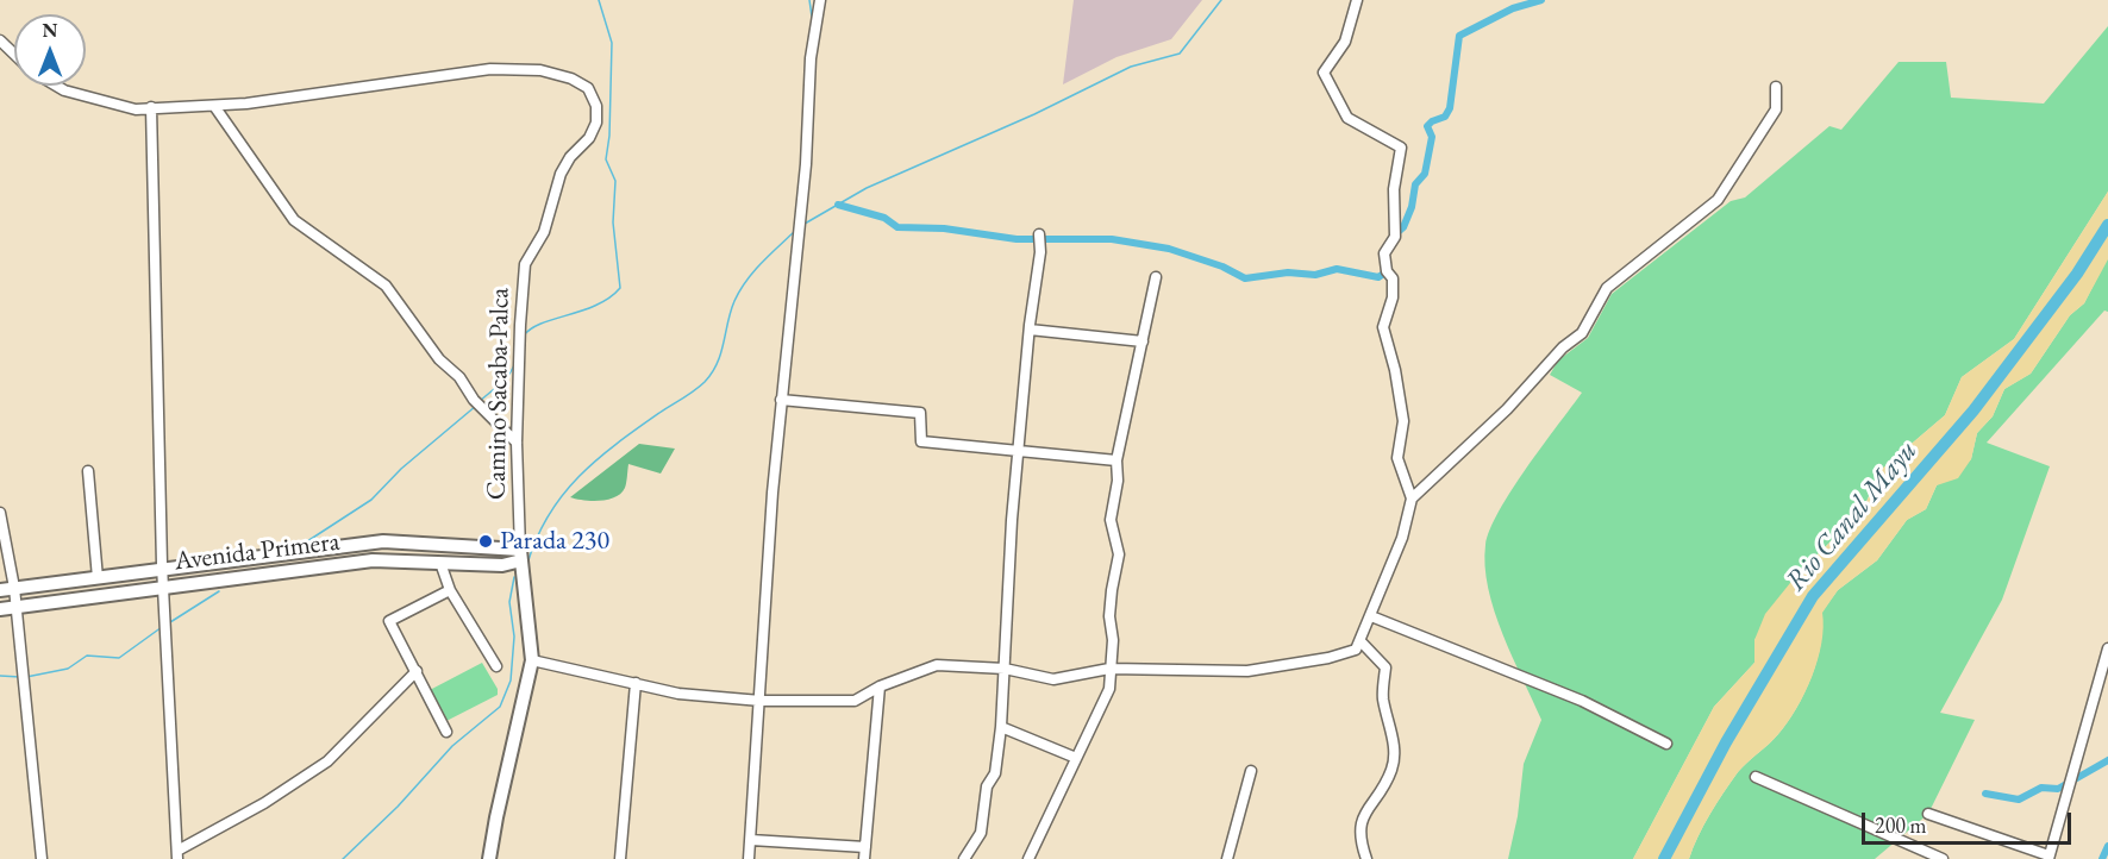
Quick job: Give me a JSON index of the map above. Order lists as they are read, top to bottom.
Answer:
{
  "streets": {
    "main road": ["Camino Sacaba-Palca", "Avenida Primera"]
  },
  "crossings": [
    ["Camino Sacaba-Palca", "Avenida Primera"]
  ],
  "water": ["Rio Canal Mayu"],
  "places": ["Parada 230"],
  "scale_bar": "200 m",
  "north": "top"
}
